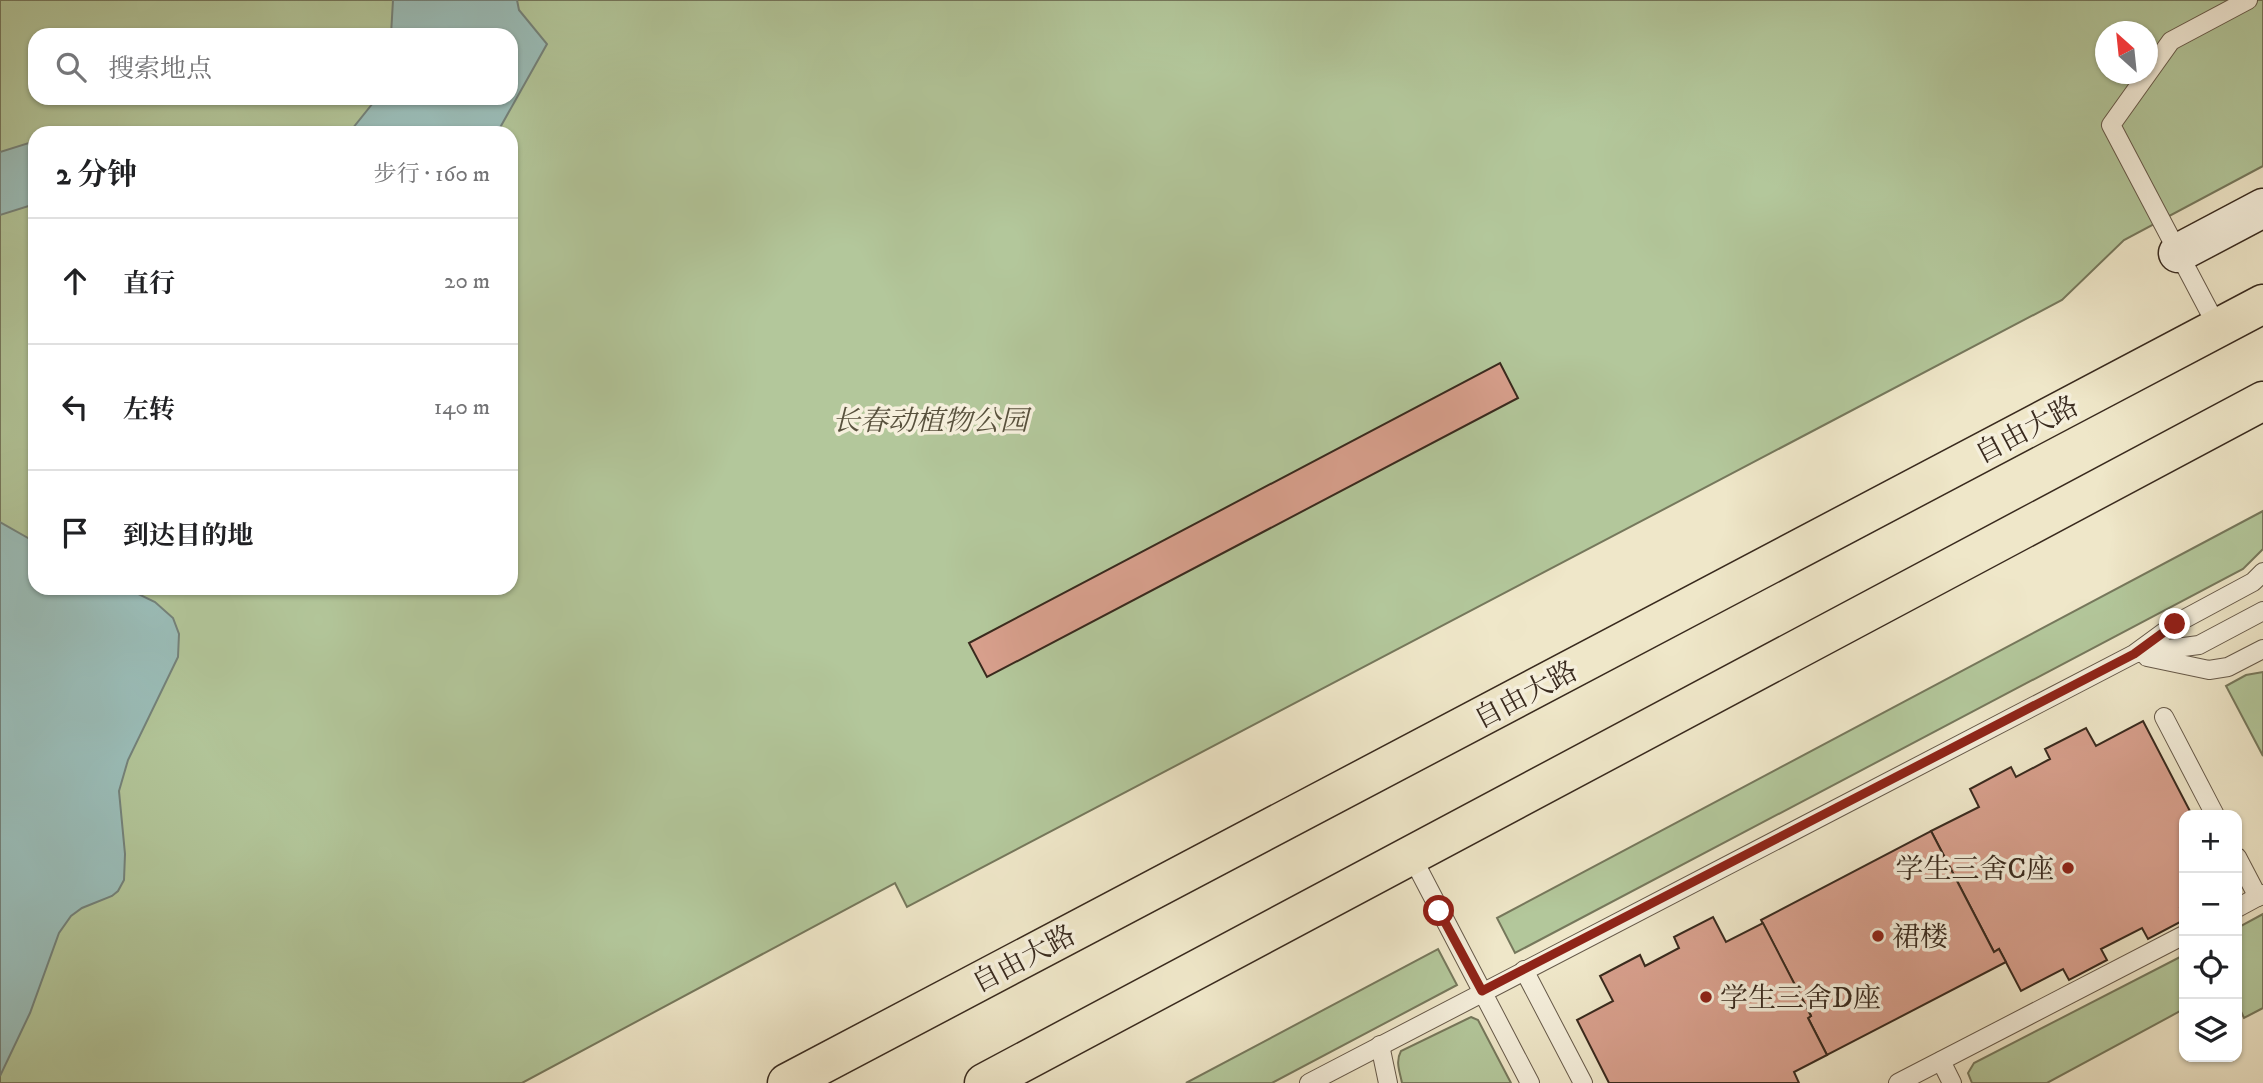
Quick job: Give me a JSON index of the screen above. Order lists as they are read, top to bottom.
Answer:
{
  "streets": {
    "main road": ["自由大路"]
  },
  "parks": ["长春动植物公园"],
  "places": ["学生三舍C座", "裙楼", "学生三舍D座"],
  "north": "top left",
  "page": {
    "search": "搜索地点",
    "heading": ["2 分钟", "步行 · 160 m"],
    "list": [
      ["直行", "20 m"],
      ["左转", "140 m"],
      "到达目的地"
    ],
    "map_buttons": ["+", "−"]
  }
}
